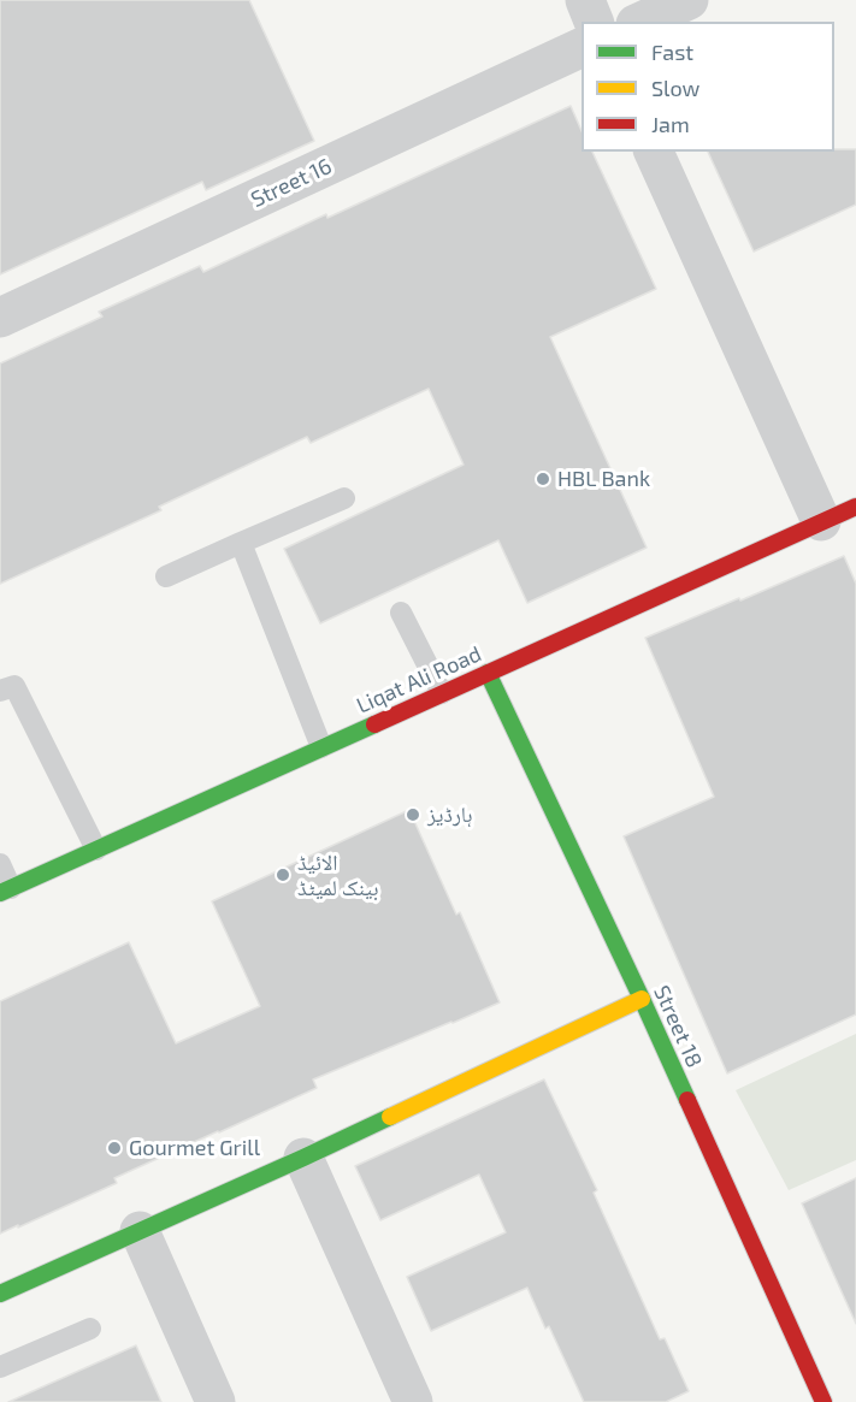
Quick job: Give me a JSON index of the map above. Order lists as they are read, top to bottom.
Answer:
{
  "streets": {
    "street": ["Street 16", "Liqat Ali Road", "Street 18"]
  },
  "crossings": [
    ["Liqat Ali Road", "Street 18"]
  ],
  "places": [
    "HBL Bank",
    "ہارڈیز",
    "الائیڈ بینک لمیٹڈ",
    "Gourmet Grill"
  ],
  "legend": ["Fast", "Slow", "Jam"]
}
